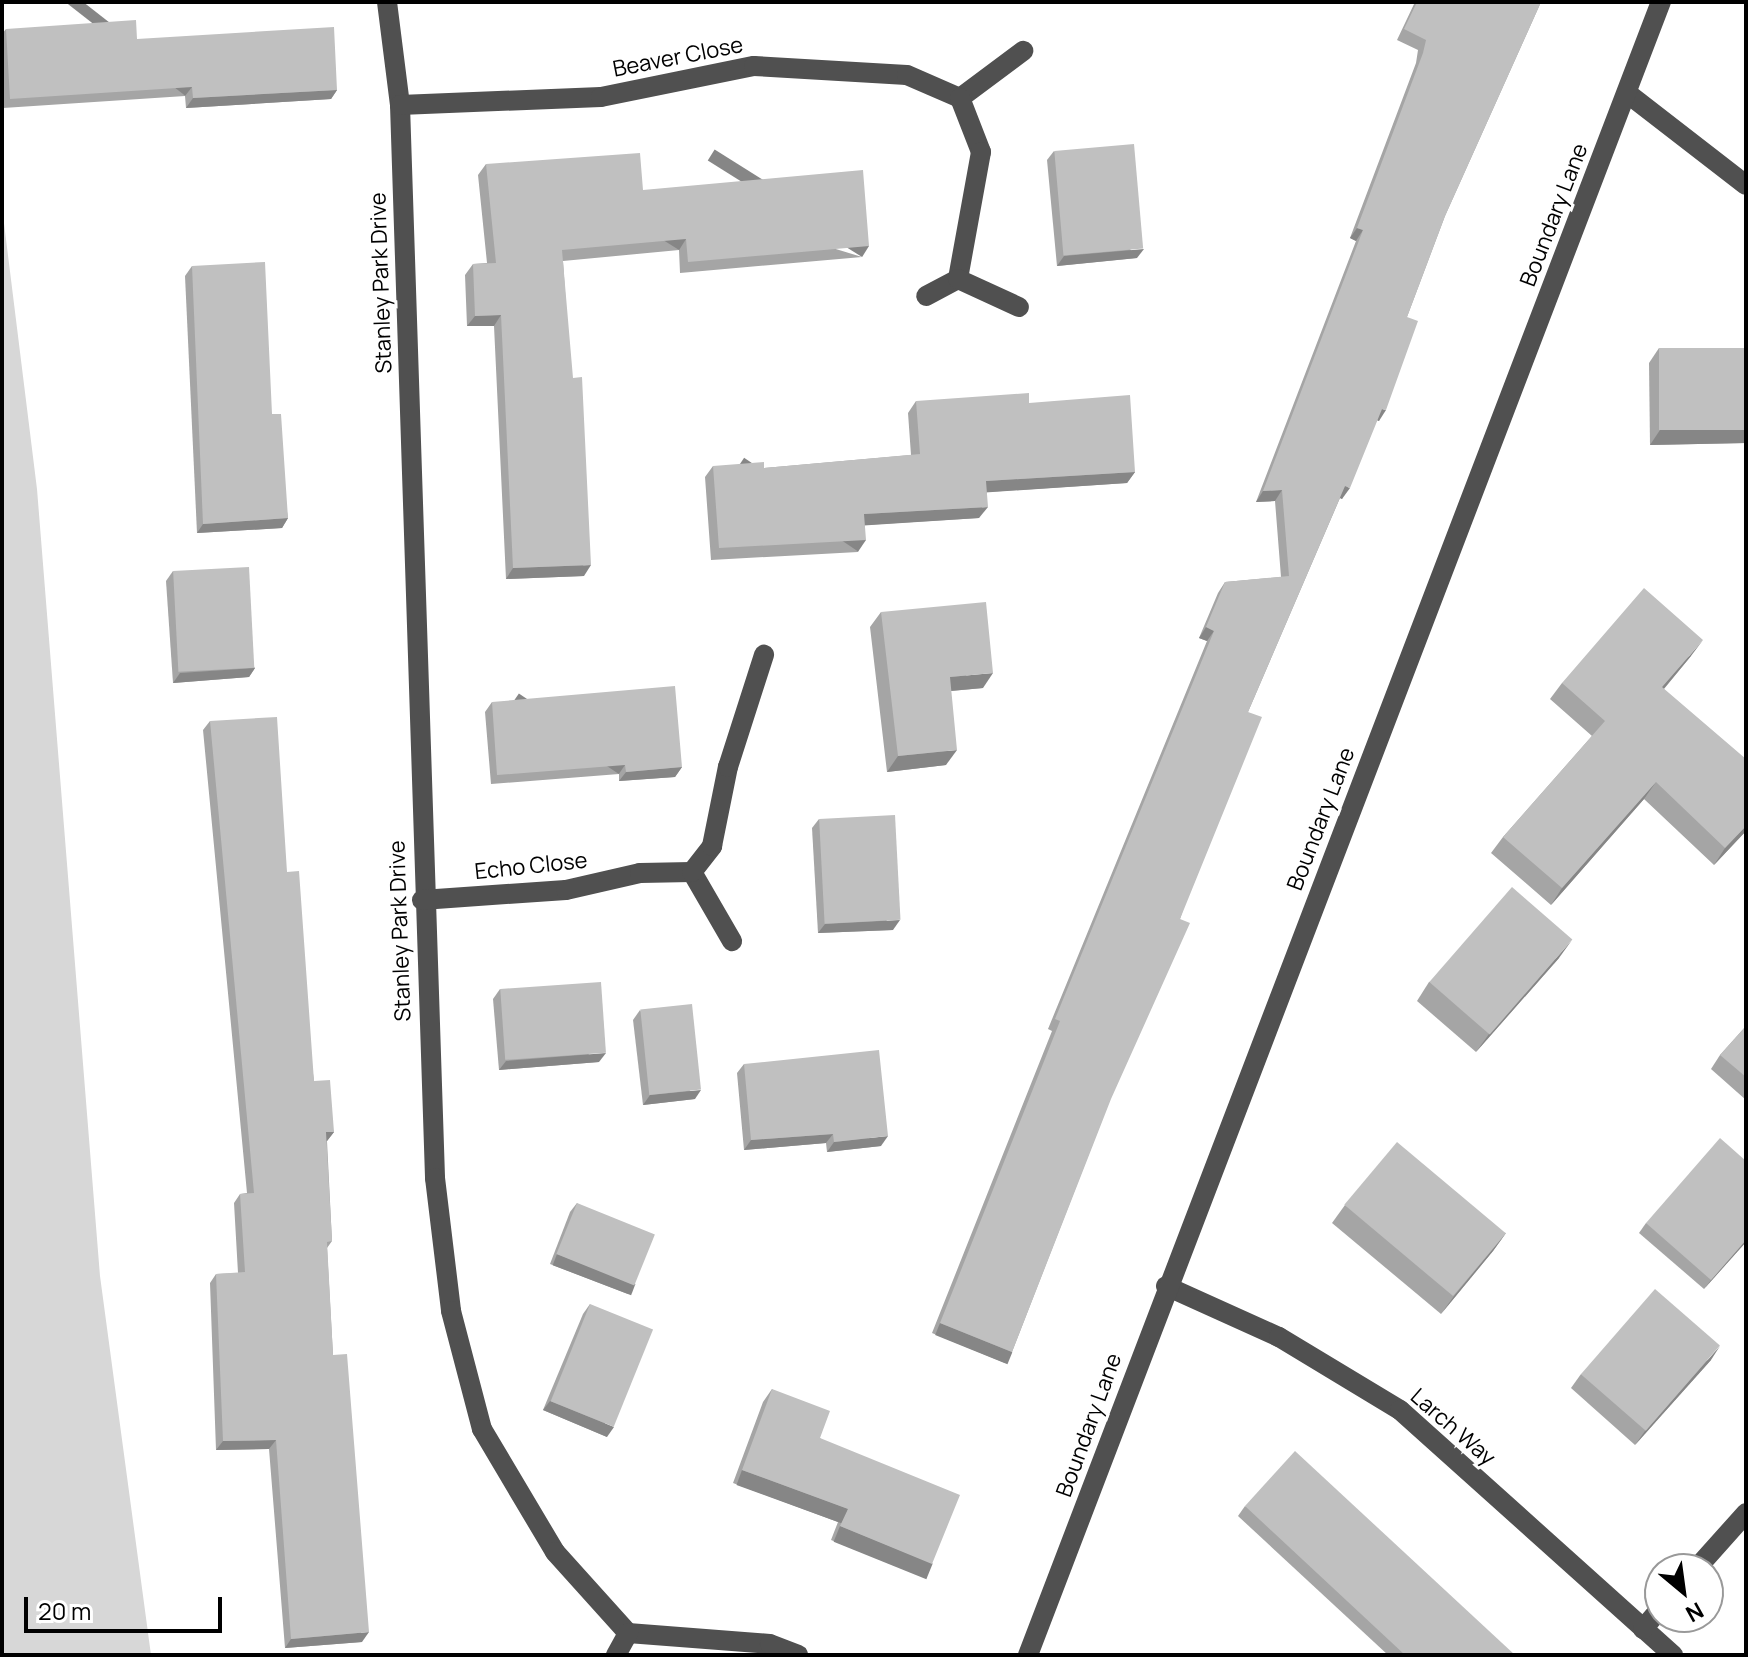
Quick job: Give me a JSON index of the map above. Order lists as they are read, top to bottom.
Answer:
{
  "streets": {
    "street": [
      "Beaver Close",
      "Boundary Lane",
      "Stanley Park Drive",
      "Echo Close",
      "Larch Way"
    ]
  },
  "crossings": [
    ["Beaver Close", "Stanley Park Drive"],
    ["Boundary Lane", "Larch Way"],
    ["Stanley Park Drive", "Echo Close"]
  ],
  "scale_bar": "20 m",
  "north": "bottom right"
}
